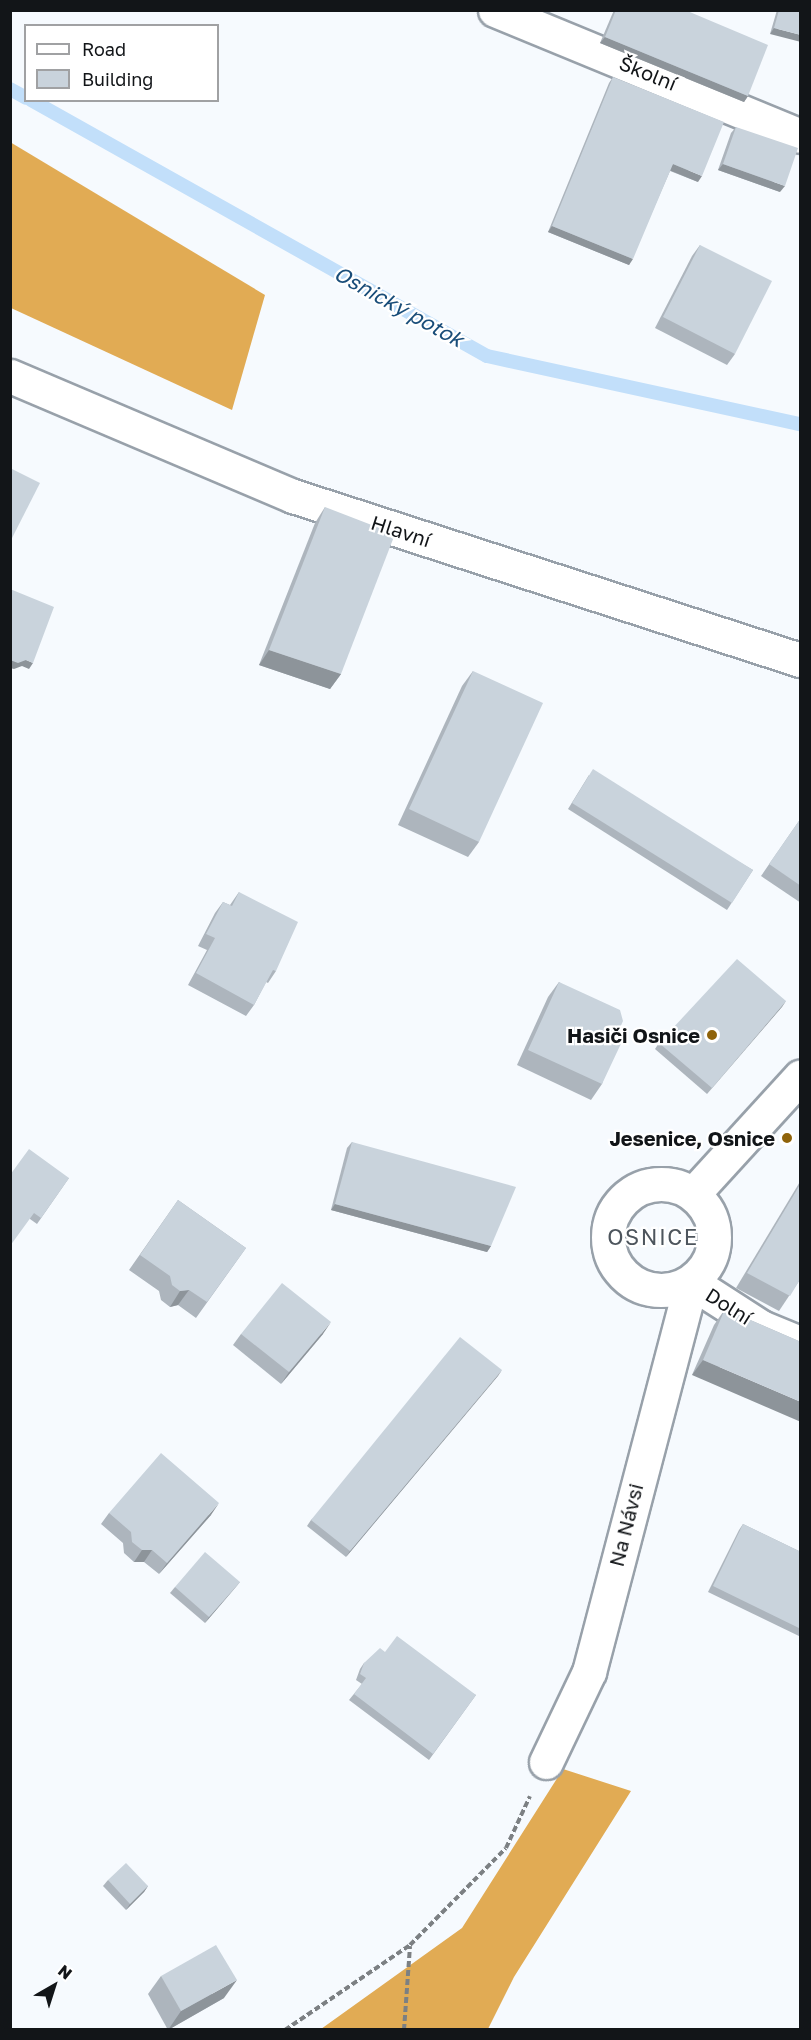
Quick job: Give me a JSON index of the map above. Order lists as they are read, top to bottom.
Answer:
{
  "streets": {
    "street": [
      "Školní",
      "Hlavní",
      "Dolní",
      "Na Návsi"
    ]
  },
  "crossings": [
    ["Dolní", "Na Návsi"]
  ],
  "districts": ["OSNICE"],
  "water": ["Osnický potok"],
  "places": ["Hasiči Osnice", "Jesenice, Osnice"],
  "legend": ["Road", "Building"],
  "north": "top right"
}
